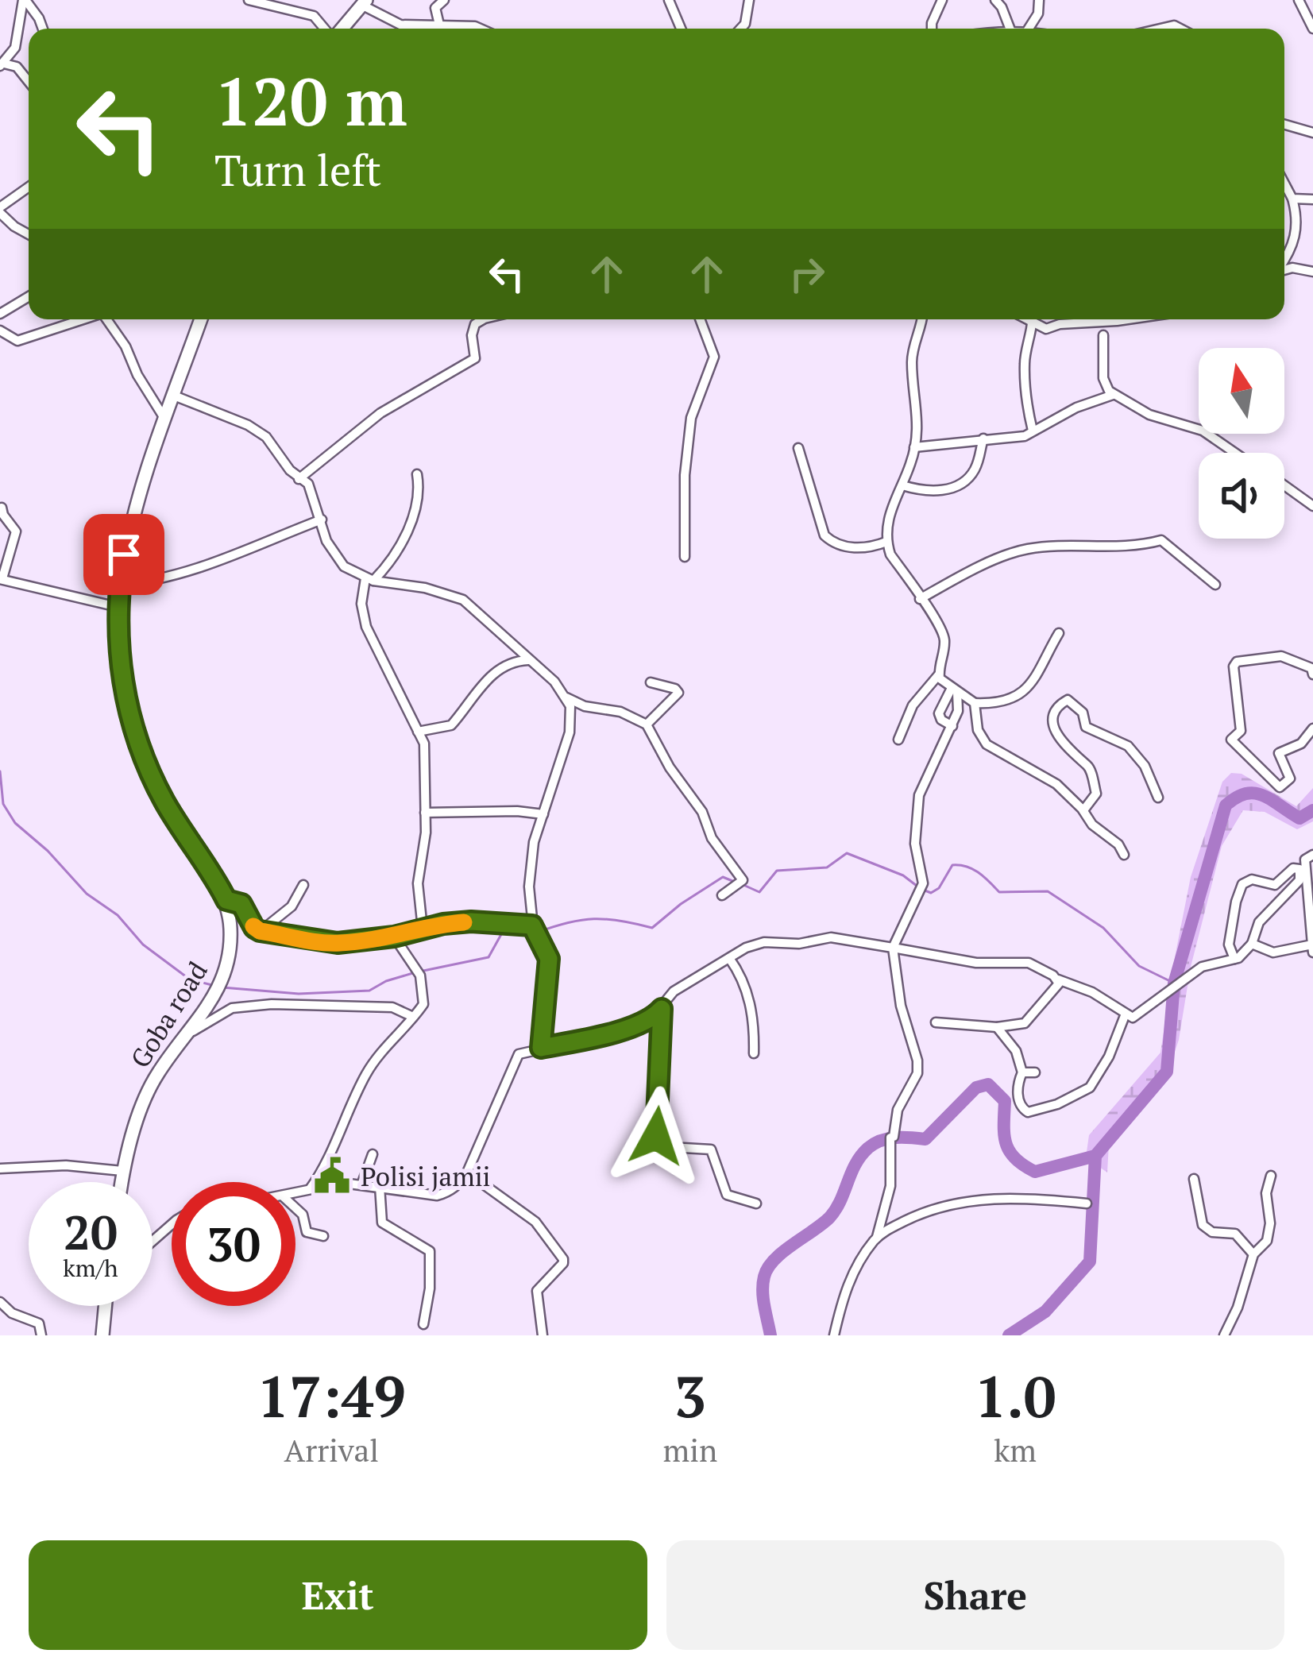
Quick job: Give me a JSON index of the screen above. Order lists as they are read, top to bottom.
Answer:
{
  "streets": {
    "main road": ["Goba road"]
  },
  "places": {
    "public building": ["Polisi jamii"]
  },
  "north": "top",
  "page": {
    "turn": ["120 m", "Turn left"],
    "speed": "20 km/h",
    "limit": "30",
    "eta": [
      "17:49",
      "Arrival",
      "3",
      "min",
      "1.0",
      "km"
    ],
    "buttons": ["Exit", "Share"]
  }
}
